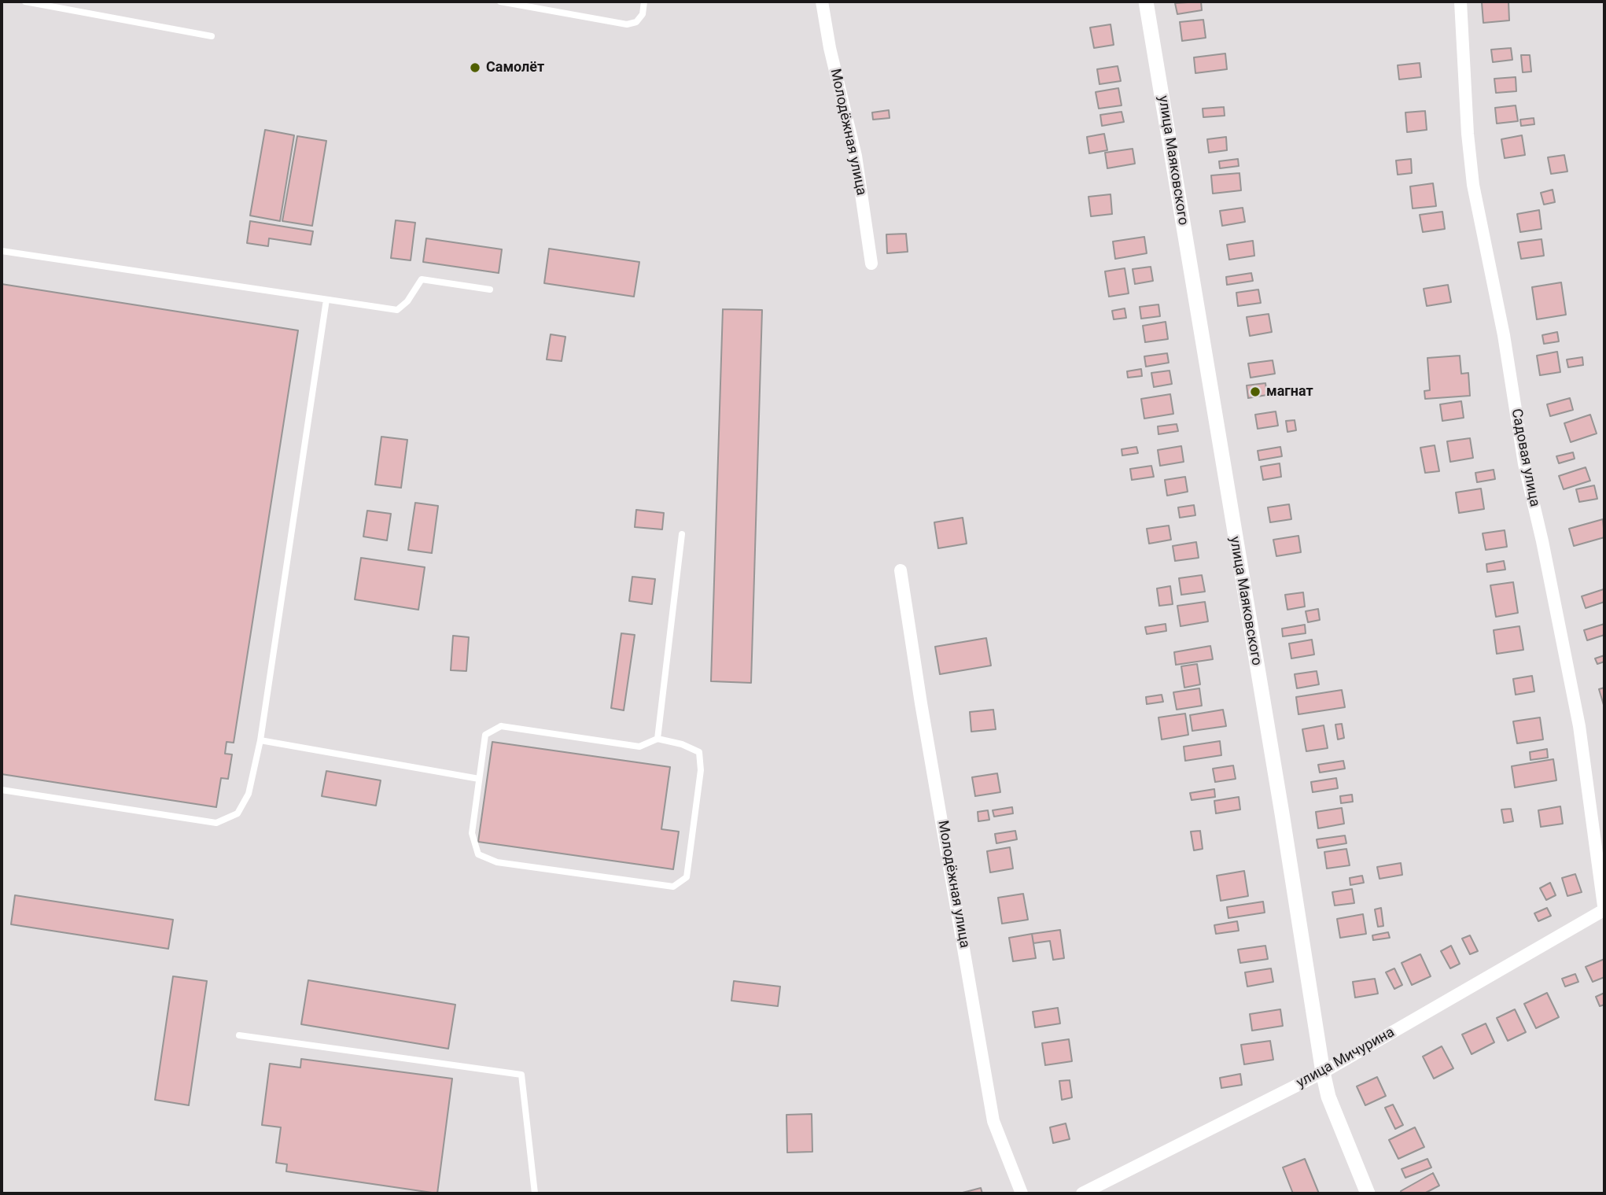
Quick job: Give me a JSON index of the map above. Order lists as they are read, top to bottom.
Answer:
{
  "streets": {
    "street": [
      "Молодёжная улица",
      "улица Маяковского",
      "Садовая улица",
      "улица Мичурина"
    ]
  },
  "crossings": [
    ["улица Маяковского", "улица Мичурина"],
    ["Садовая улица", "улица Мичурина"]
  ],
  "places": ["Самолёт", "магнат"]
}
